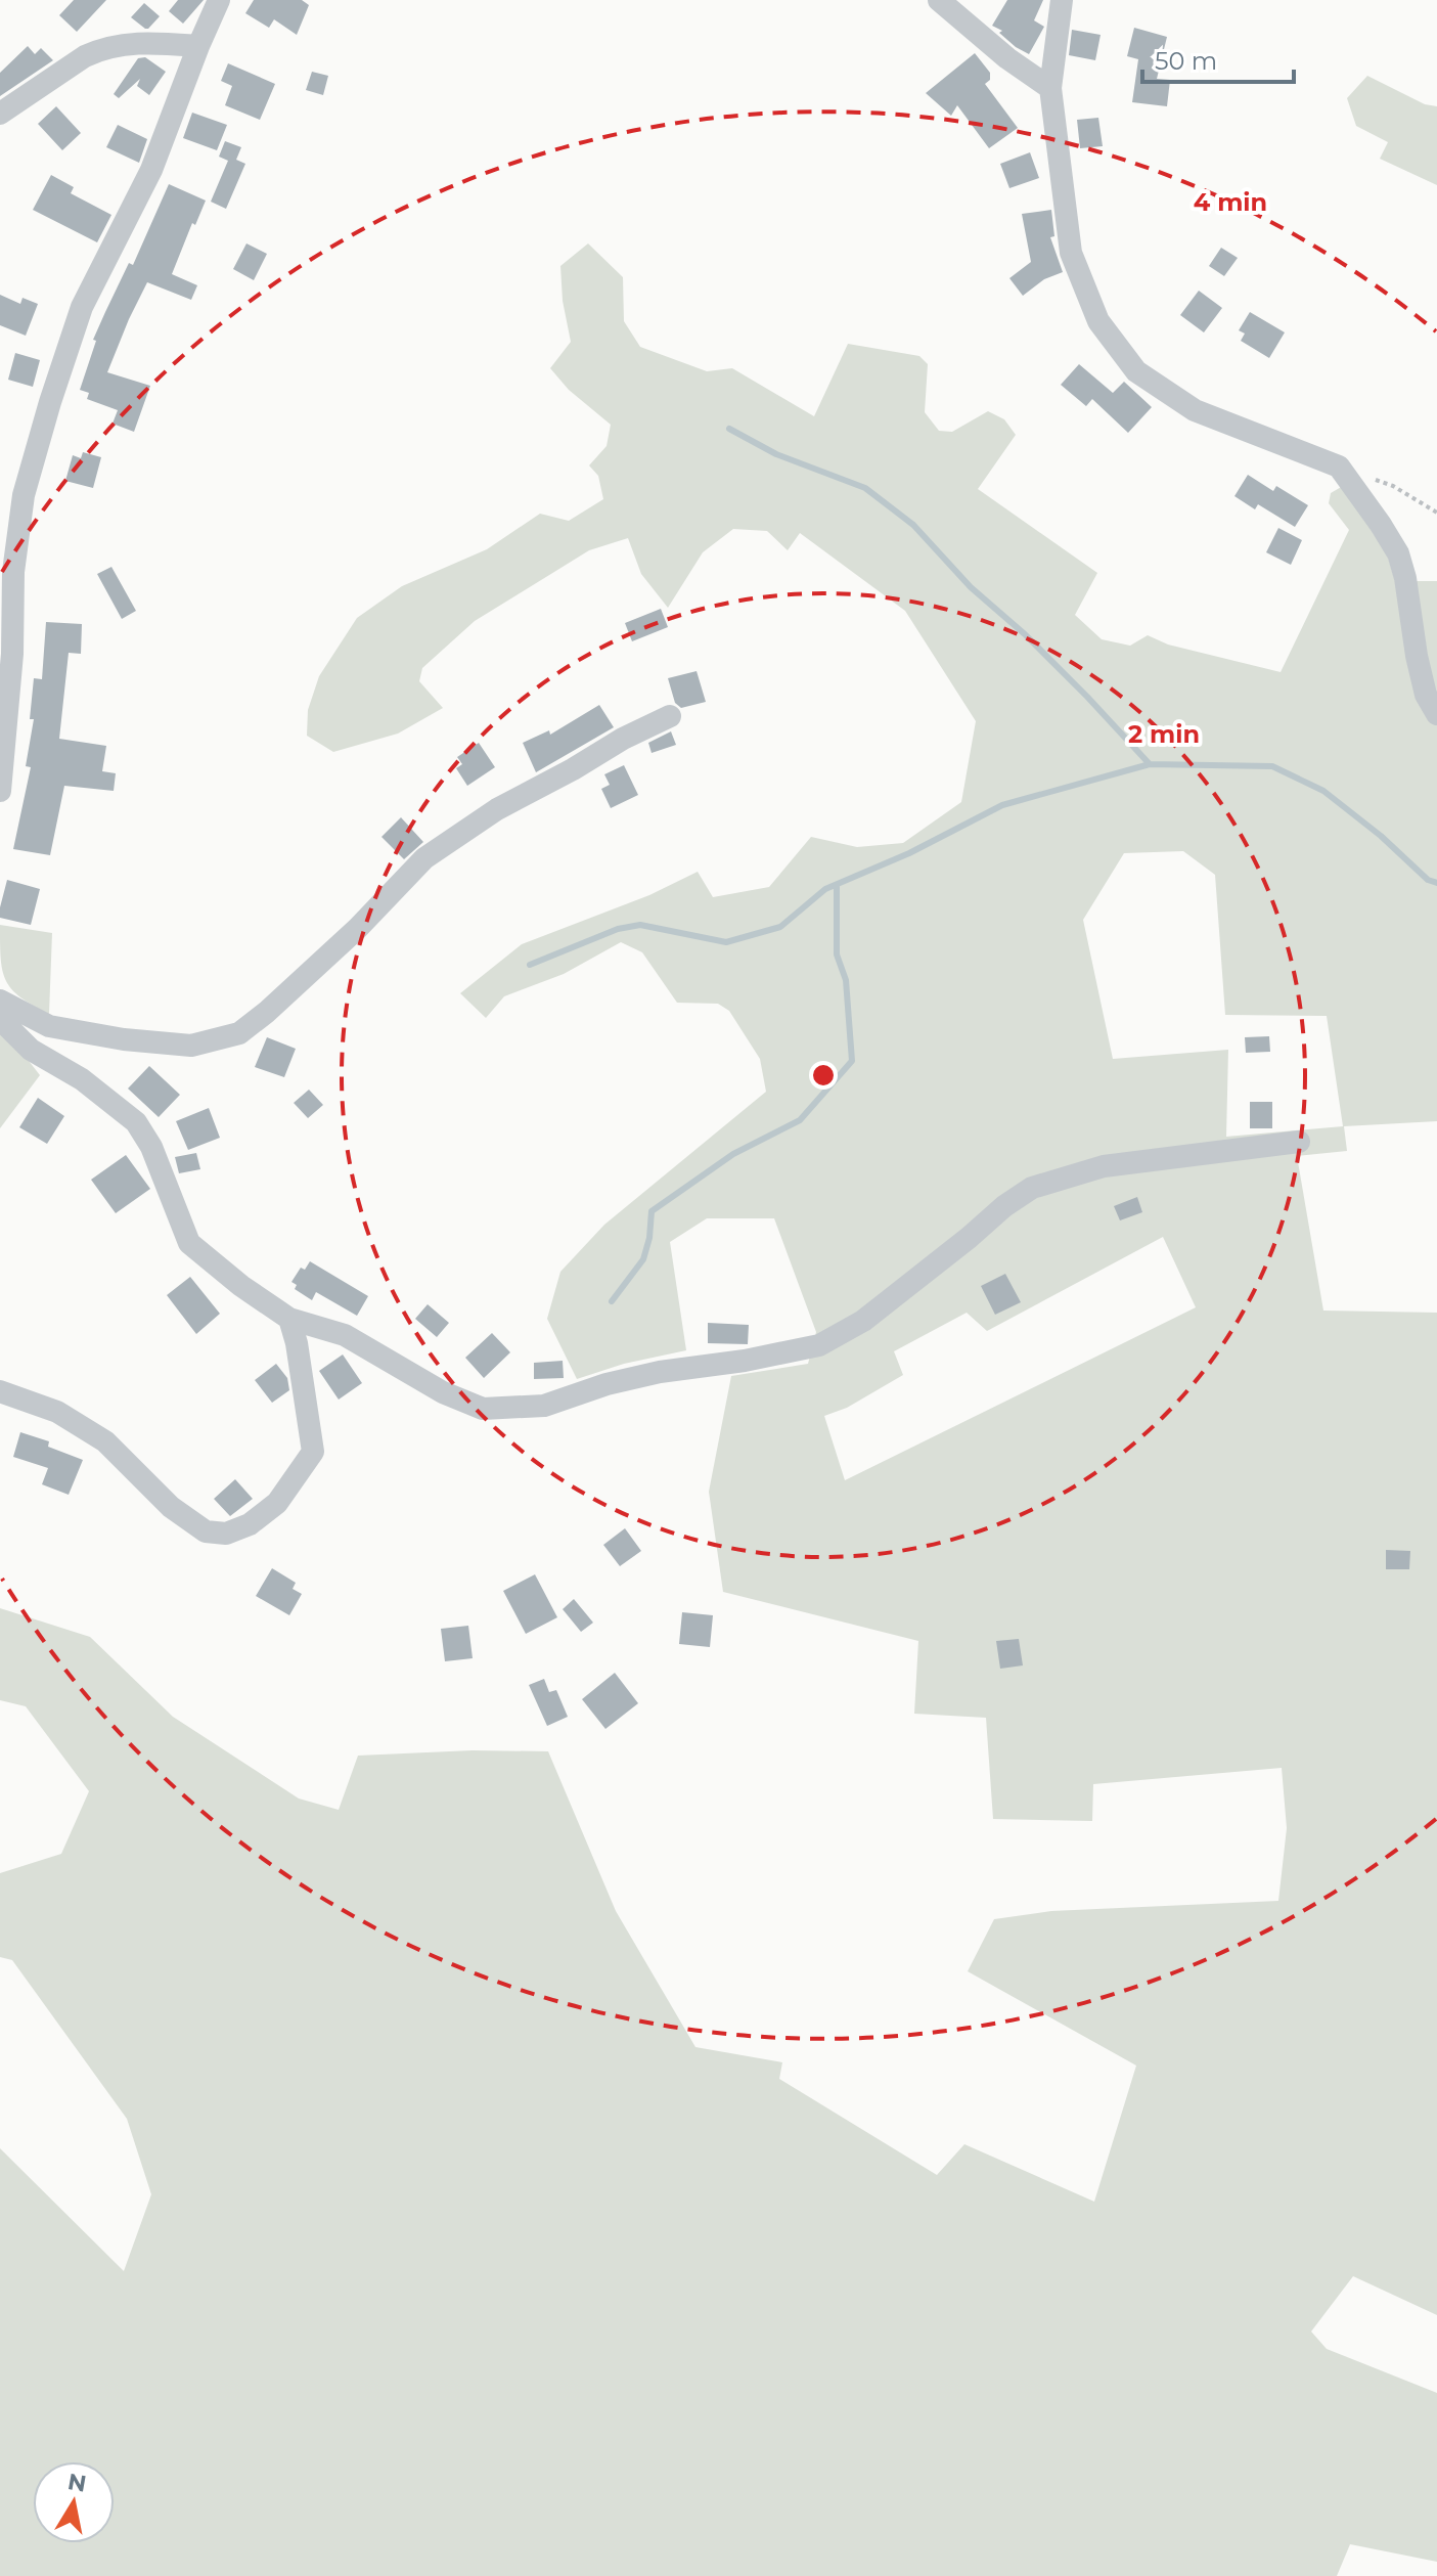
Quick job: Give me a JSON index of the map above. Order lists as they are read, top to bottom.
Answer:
{
  "scale_bar": "50 m",
  "north": "top",
  "rings": ["4 min", "2 min"]
}
